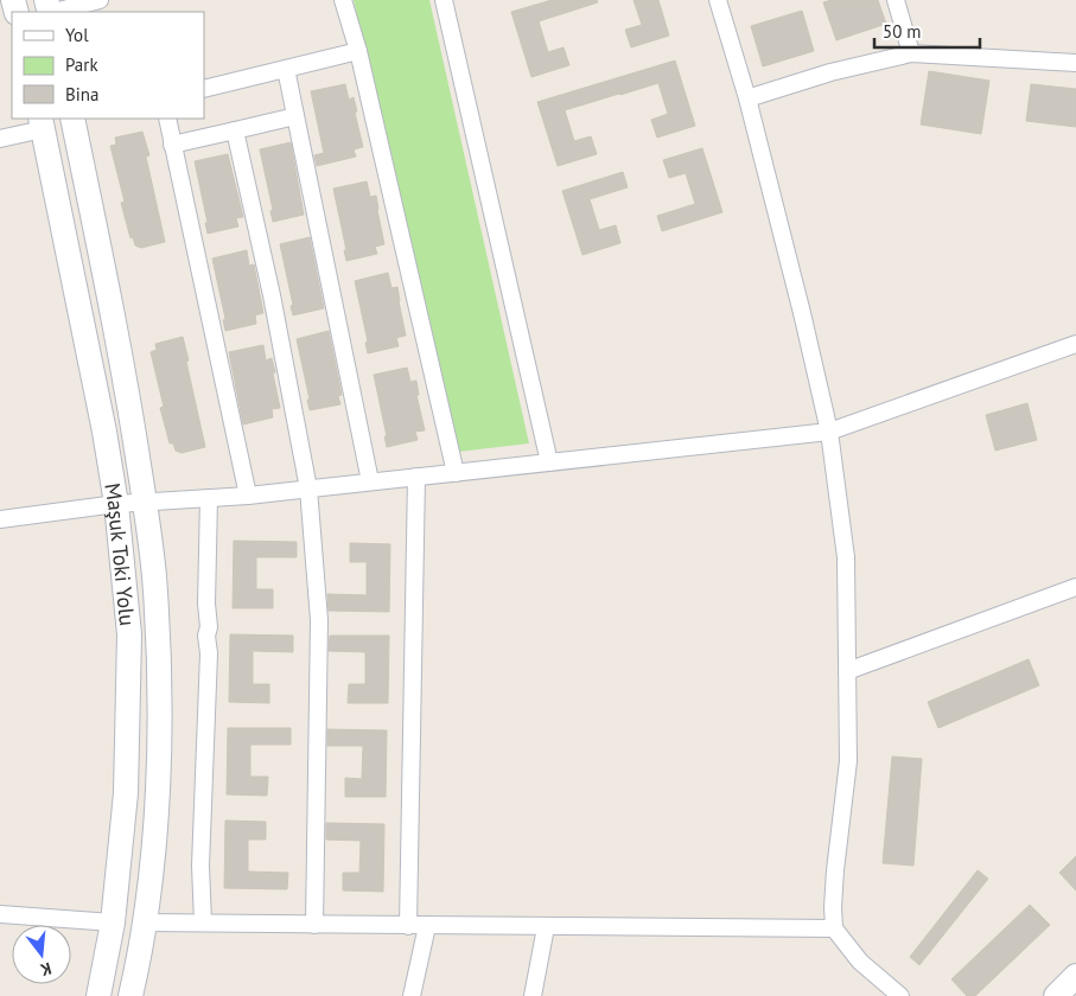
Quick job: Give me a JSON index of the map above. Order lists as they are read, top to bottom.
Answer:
{
  "streets": {
    "main road": ["Maşuk Toki Yolu"]
  },
  "legend": ["Yol", "Park", "Bina"],
  "scale_bar": "50 m",
  "north": "bottom"
}
